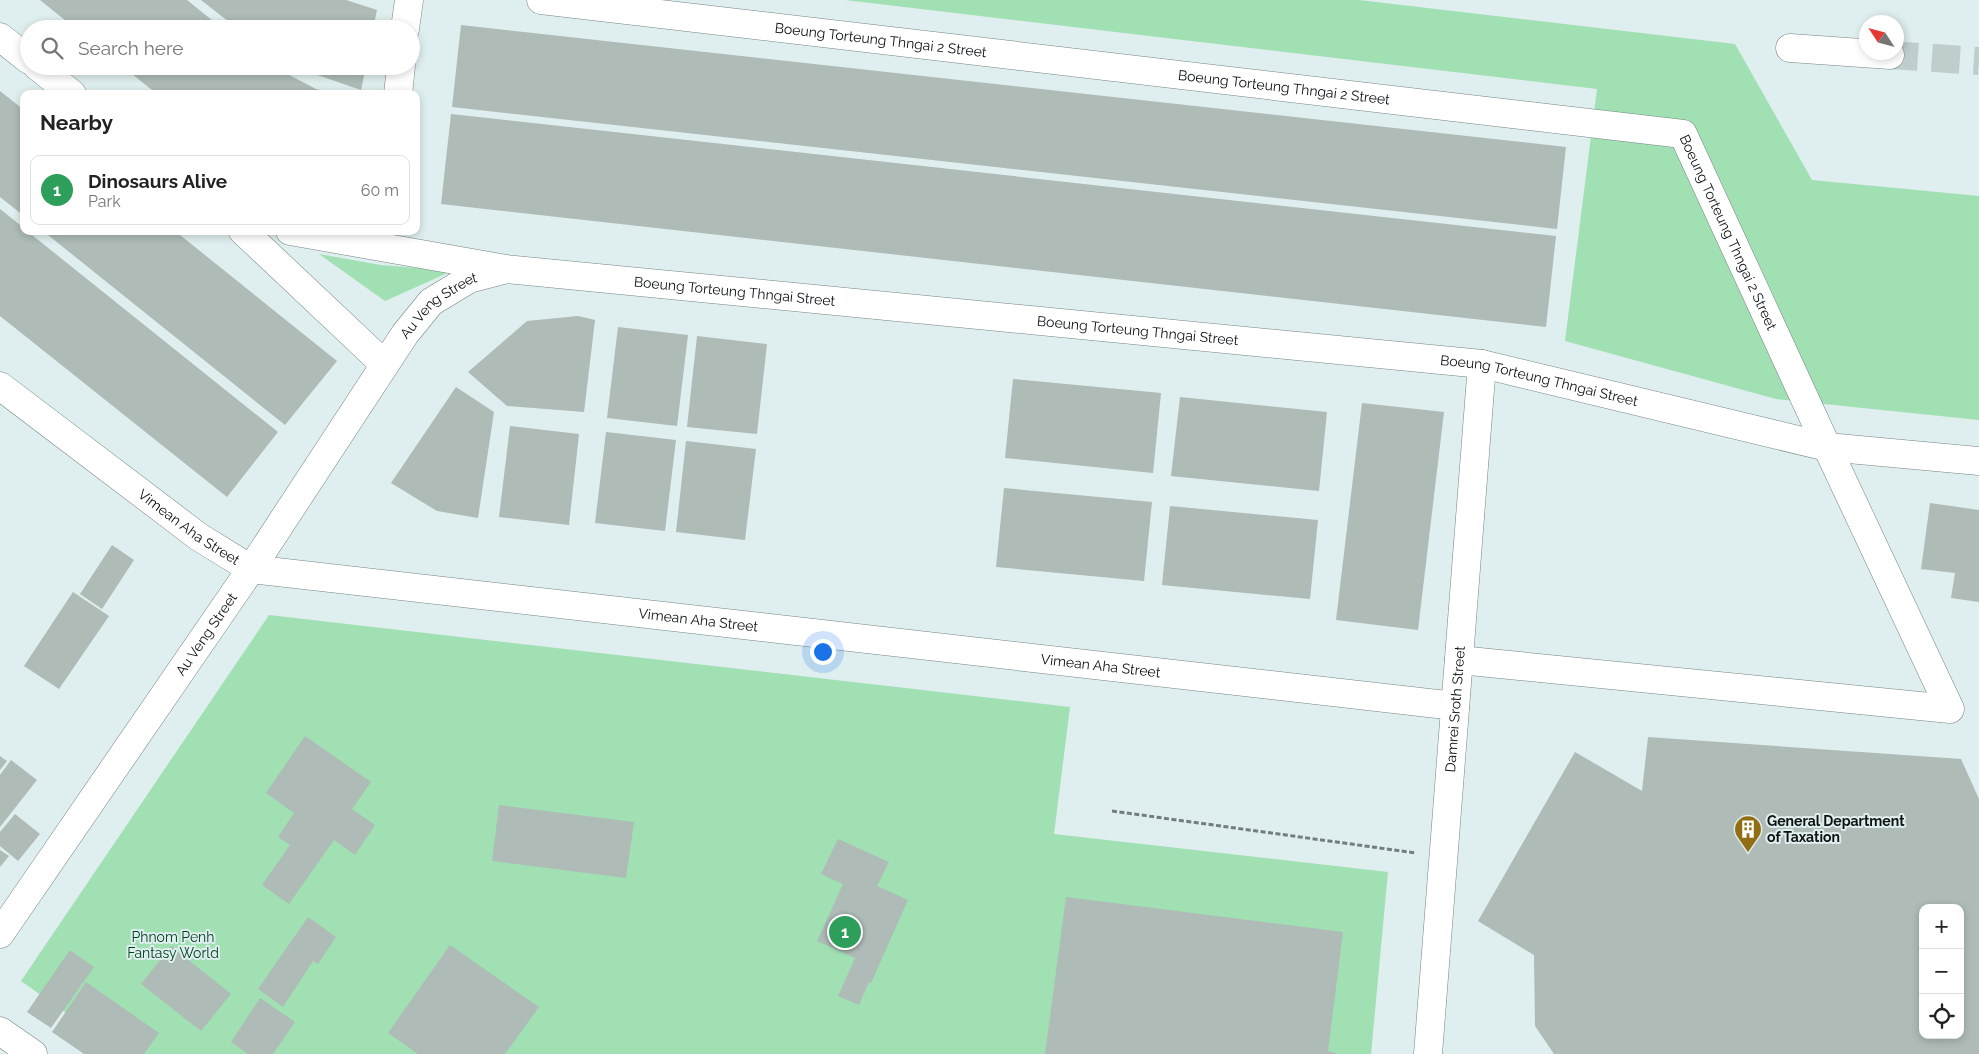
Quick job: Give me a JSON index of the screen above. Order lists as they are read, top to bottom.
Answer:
{
  "streets": {
    "street": [
      "Boeung Torteung Thngai 2 Street",
      "Boeung Torteung Thngai Street",
      "Au Veng Street",
      "Vimean Aha Street",
      "Damrei Sroth Street"
    ]
  },
  "crossings": [
    ["Boeung Torteung Thngai 2 Street", "Boeung Torteung Thngai Street"],
    ["Boeung Torteung Thngai Street", "Au Veng Street"],
    ["Boeung Torteung Thngai Street", "Damrei Sroth Street"],
    ["Au Veng Street", "Vimean Aha Street"],
    ["Vimean Aha Street", "Damrei Sroth Street"]
  ],
  "parks": ["Phnom Penh Fantasy World"],
  "places": {
    "building": ["General Department of Taxation"]
  },
  "north": "top left",
  "page": {
    "search": "Search here",
    "heading": "Nearby",
    "list": [
      {
        "mark": "1",
        "name": "Dinosaurs Alive",
        "note": "Park",
        "value": "60 m"
      }
    ],
    "map_buttons": ["+", "−"],
    "pins": "1"
  }
}
